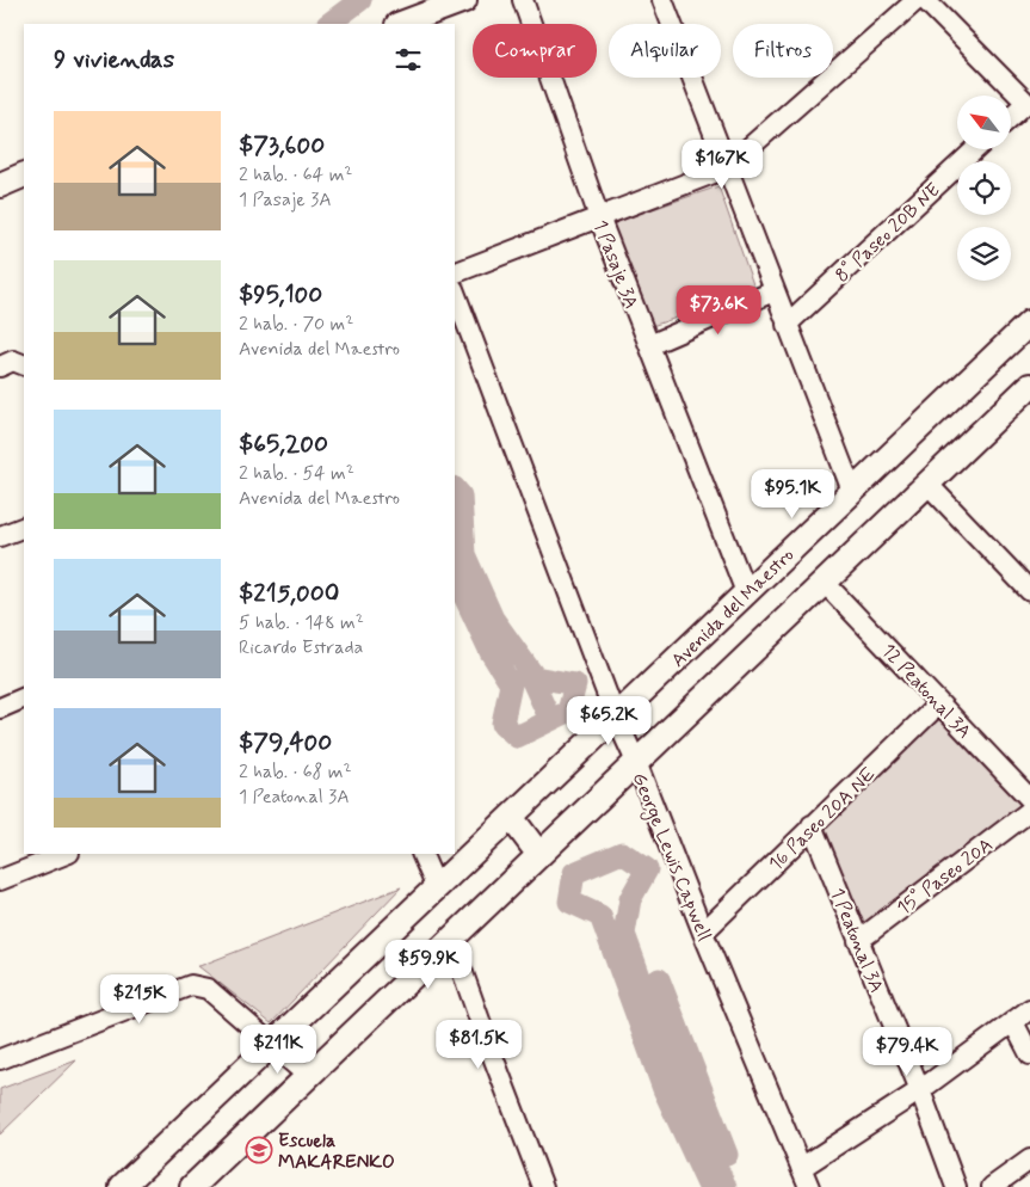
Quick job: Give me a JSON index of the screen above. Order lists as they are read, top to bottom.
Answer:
{
  "streets": {
    "street": [
      "8° Paseo 20B NE",
      "1 Pasaje 3A",
      "Avenida del Maestro",
      "12 Peatonal 3A",
      "16 Paseo 20A NE",
      "George Lewis Capwell",
      "15° Paseo 20A",
      "1 Peatonal 3A"
    ]
  },
  "crossings": [
    ["1 Pasaje 3A", "Avenida del Maestro"],
    ["Avenida del Maestro", "George Lewis Capwell"],
    ["12 Peatonal 3A", "16 Paseo 20A NE"],
    ["16 Paseo 20A NE", "George Lewis Capwell"],
    ["16 Paseo 20A NE", "1 Peatonal 3A"],
    ["15° Paseo 20A", "1 Peatonal 3A"]
  ],
  "places": {
    "school or university": ["Escuela MAKARENKO"]
  },
  "north": "top left",
  "page": {
    "chip": ["Comprar", "Alquilar", "Filtros"],
    "heading": "9 viviendas",
    "list": [
      {
        "name": "$73,600",
        "note": "2 hab. · 64 m² · 1 Pasaje 3A"
      },
      {
        "name": "$95,100",
        "note": "2 hab. · 70 m² · Avenida del Maestro"
      },
      {
        "name": "$65,200",
        "note": "2 hab. · 54 m² · Avenida del Maestro"
      },
      {
        "name": "$215,000",
        "note": "5 hab. · 148 m² · Ricardo Estrada"
      },
      {
        "name": "$79,400",
        "note": "2 hab. · 68 m² · 1 Peatonal 3A"
      }
    ],
    "price": [
      "$167K",
      "$73.6K",
      "$95.1K",
      "$65.2K",
      "$59.9K",
      "$215K",
      "$81.5K",
      "$211K",
      "$79.4K"
    ]
  }
}
